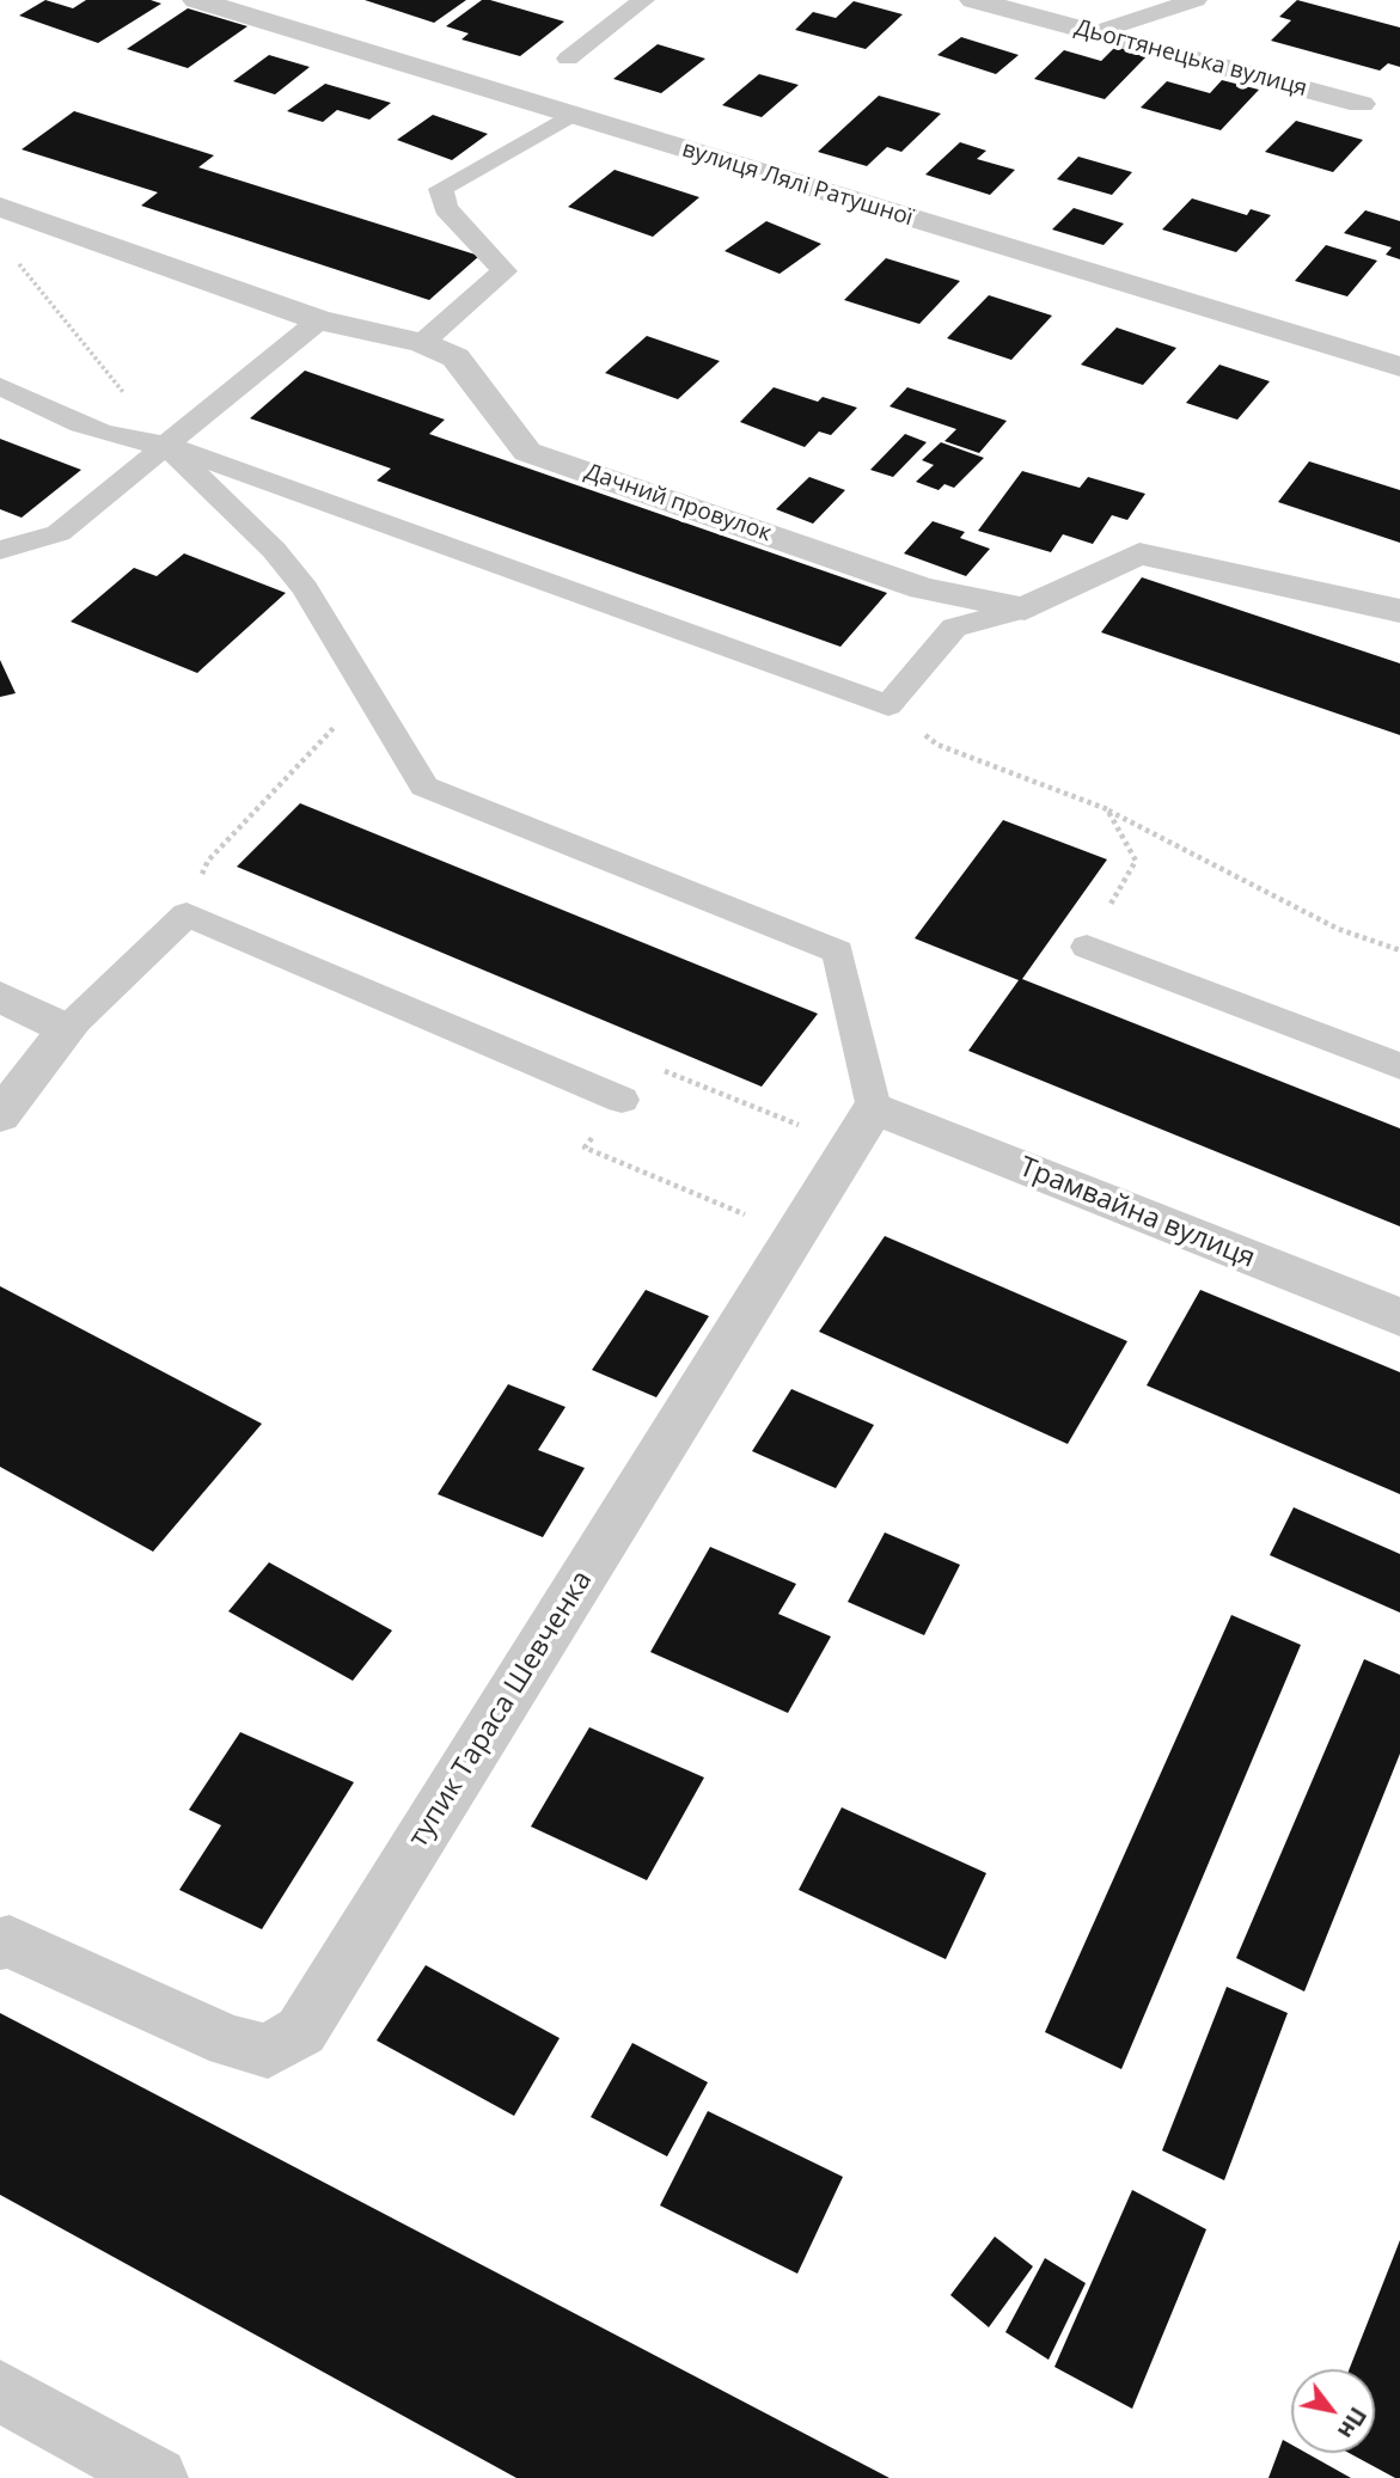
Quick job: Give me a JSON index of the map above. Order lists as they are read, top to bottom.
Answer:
{
  "streets": {
    "street": [
      "Дьогтянецька вулиця",
      "вулиця Лялі Ратушної",
      "Дачний провулок",
      "Трамвайна вулиця",
      "тупик Тараса Шевченка"
    ]
  },
  "crossings": [
    ["Трамвайна вулиця", "тупик Тараса Шевченка"]
  ],
  "north": "bottom right"
}
